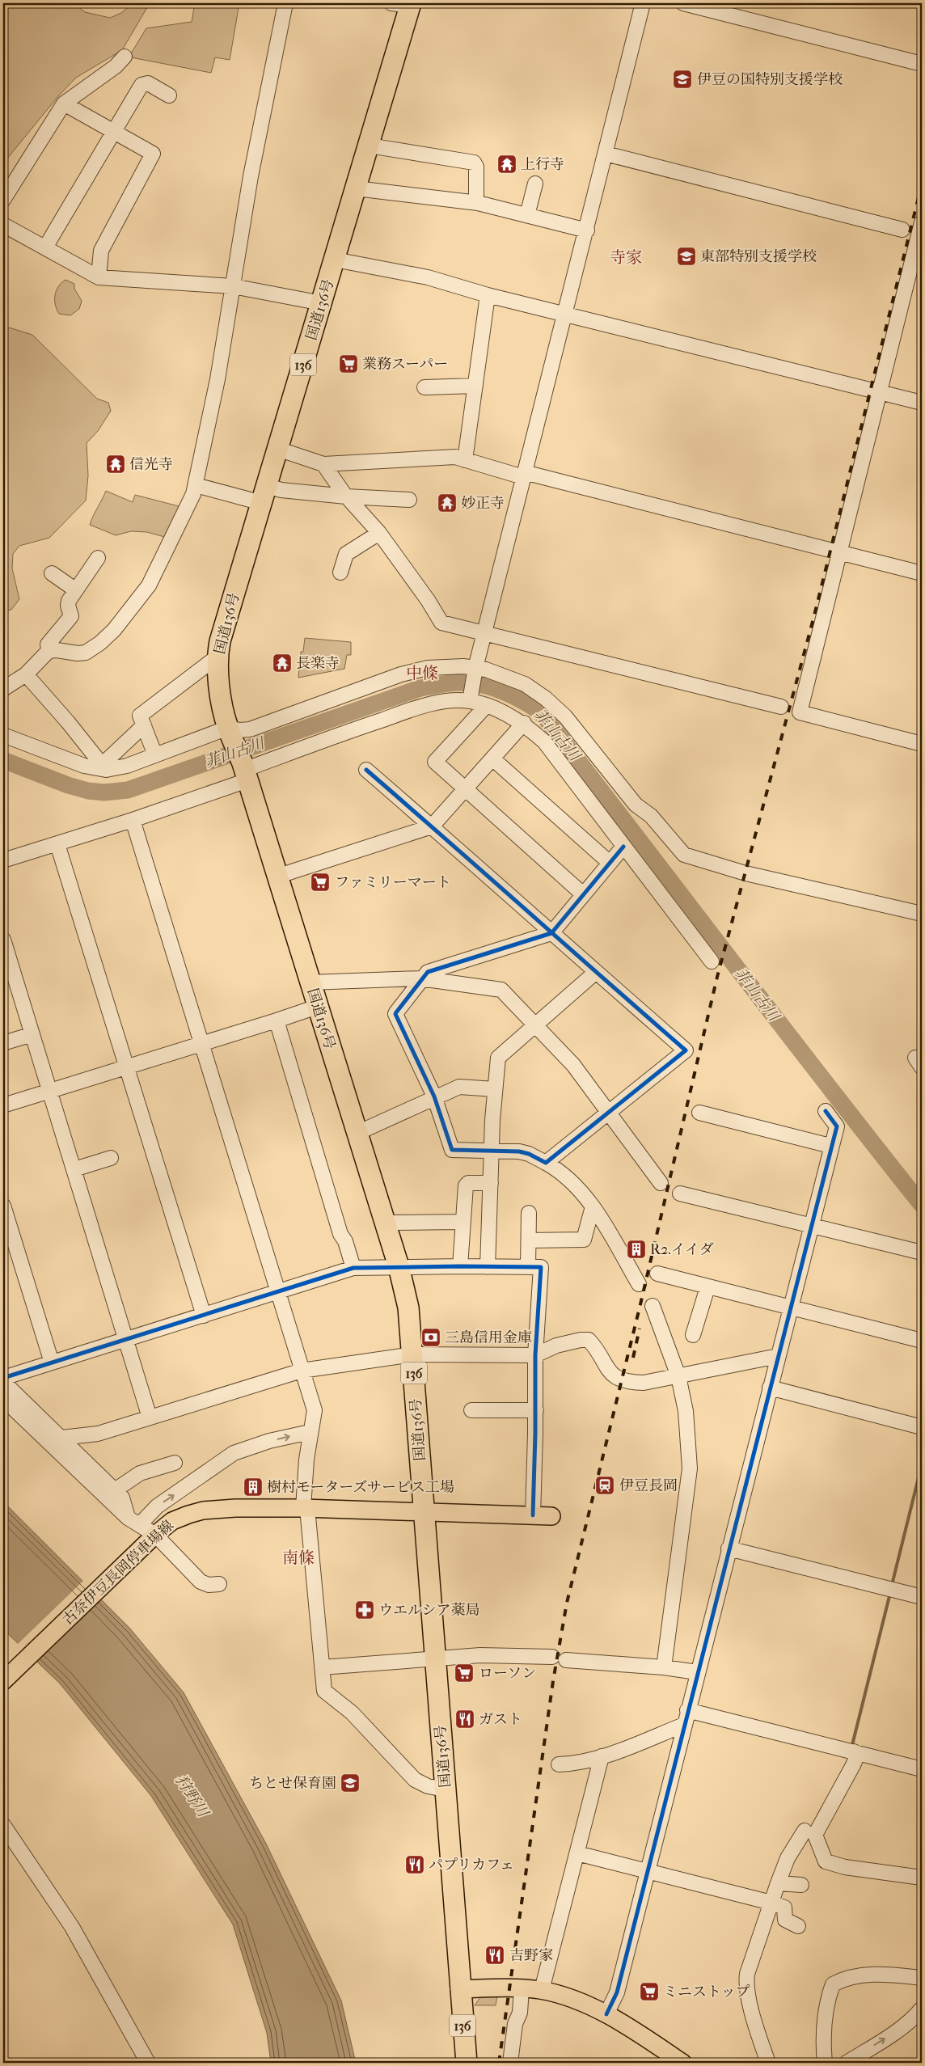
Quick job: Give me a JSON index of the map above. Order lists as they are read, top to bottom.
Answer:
{
  "streets": {
    "highway": ["国道136号", "136"],
    "main road": ["古奈伊豆長岡停車場線"]
  },
  "crossings": [
    ["国道136号", "古奈伊豆長岡停車場線"]
  ],
  "districts": ["寺家", "中條", "南條"],
  "water": ["菲山古川", "狩野川"],
  "places": {
    "school or university": ["伊豆の国特別支援学校", "東部特別支援学校", "ちとせ保育園"],
    "temple": [
      "上行寺",
      "信光寺",
      "妙正寺",
      "長楽寺"
    ],
    "supermarket": [
      "業務スーパー",
      "ファミリーマート",
      "ローソン",
      "ミニストップ"
    ],
    "building": ["R2.イイダ", "樹村モーターズサービス工場"],
    "bank": ["三島信用金庫"],
    "station": ["伊豆長岡"],
    "pharmacy": ["ウエルシア薬局"],
    "restaurant": ["ガスト", "パプリカフェ", "吉野家"]
  }
}
